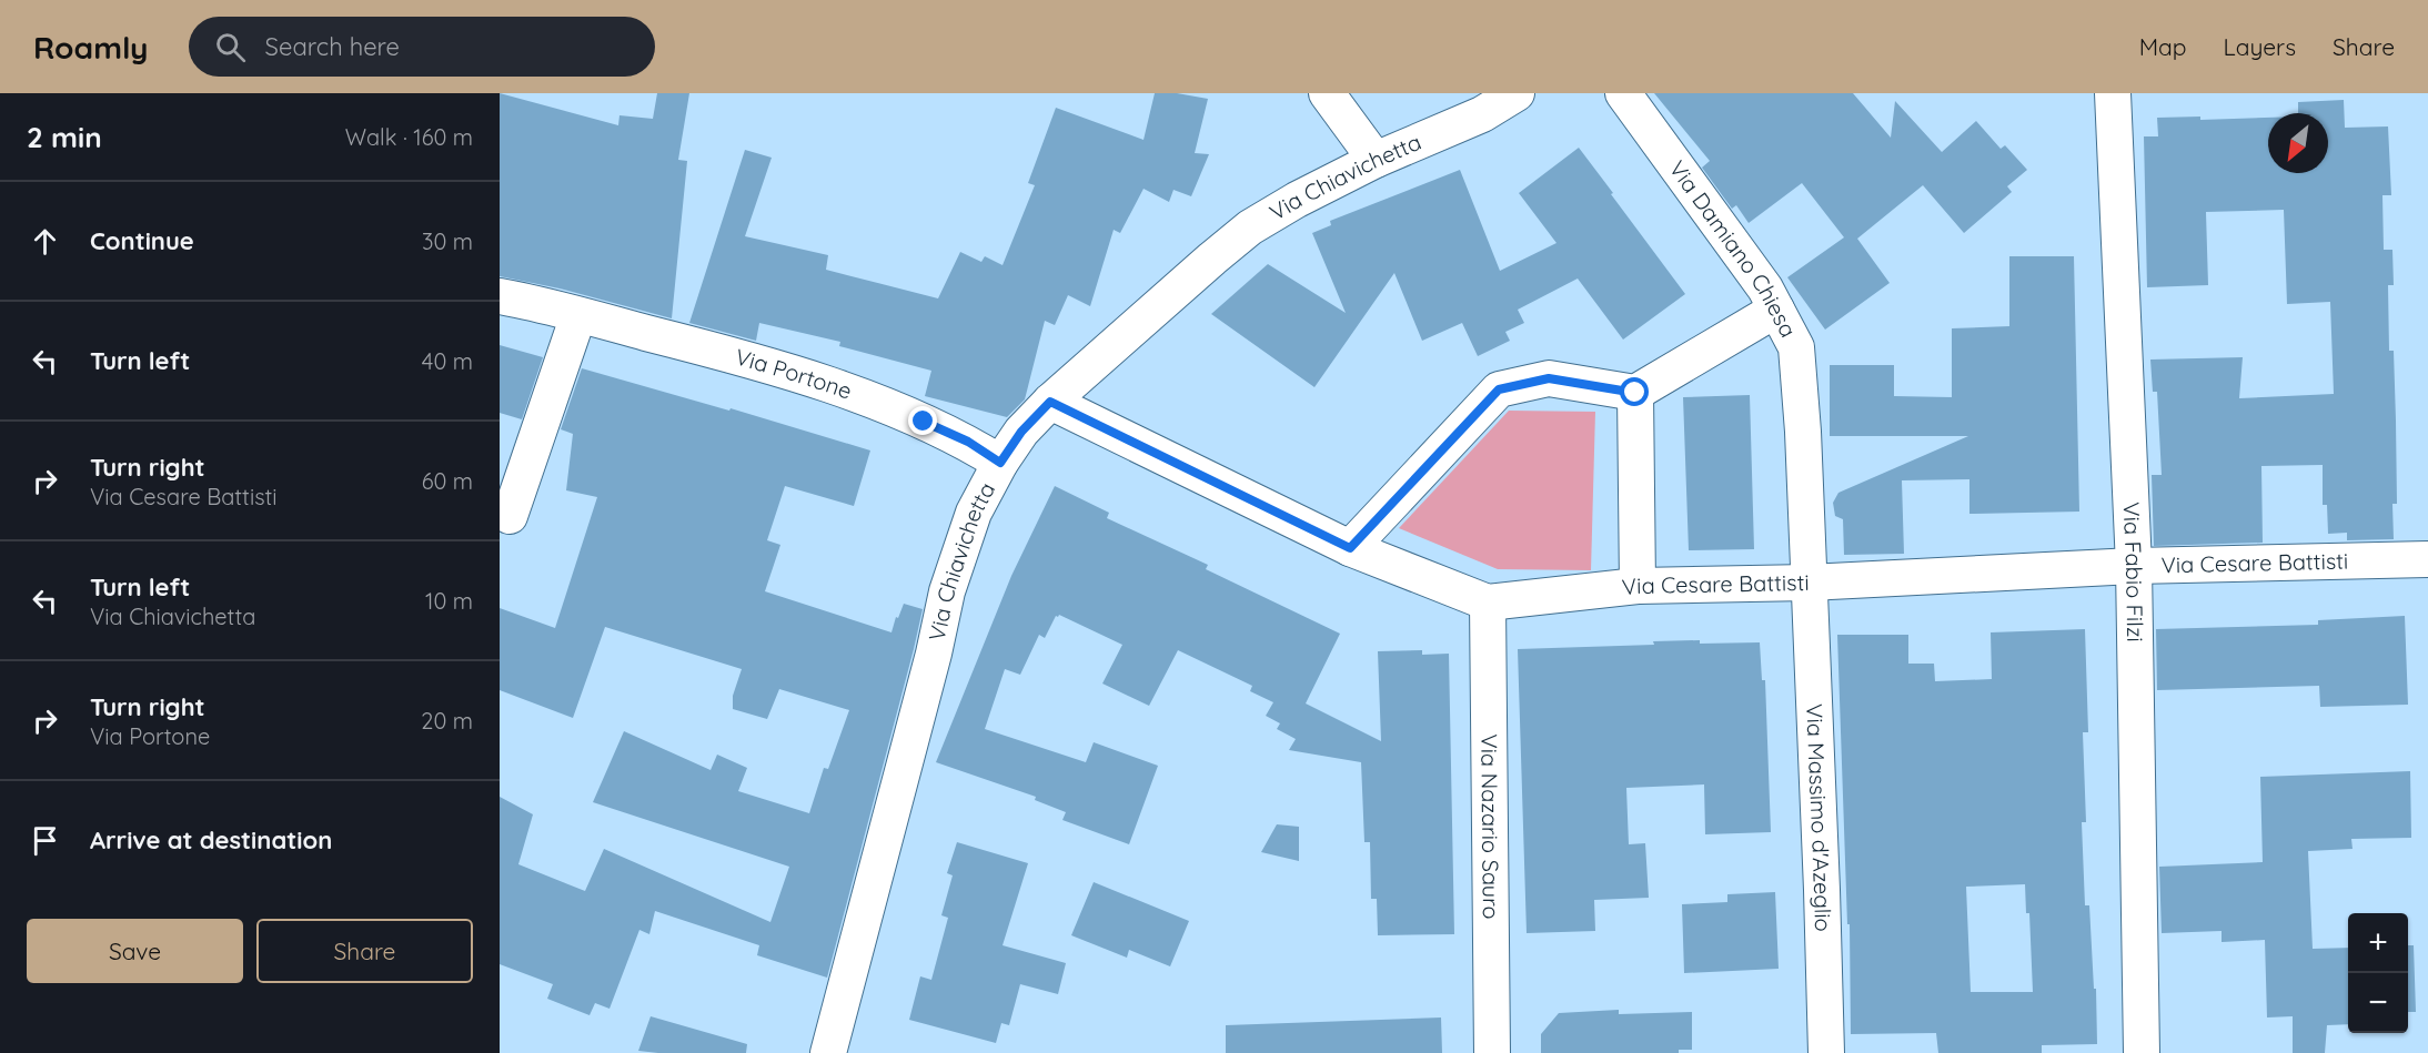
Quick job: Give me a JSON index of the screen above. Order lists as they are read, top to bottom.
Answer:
{
  "streets": {
    "street": [
      "Via Chiavichetta",
      "Via Damiano Chiesa",
      "Via Portone",
      "Via Cesare Battisti",
      "Via Fabio Filzi",
      "Via Massimo d'Azeglio",
      "Via Nazario Sauro"
    ]
  },
  "crossings": [
    ["Via Chiavichetta", "Via Portone"],
    ["Via Chiavichetta", "Via Cesare Battisti"],
    ["Via Damiano Chiesa", "Via Cesare Battisti"],
    ["Via Damiano Chiesa", "Via Massimo d'Azeglio"],
    ["Via Cesare Battisti", "Via Fabio Filzi"],
    ["Via Cesare Battisti", "Via Massimo d'Azeglio"],
    ["Via Cesare Battisti", "Via Nazario Sauro"]
  ],
  "north": "bottom left",
  "page": {
    "header": "Roamly",
    "search": "Search here",
    "nav": ["Map", "Layers", "Share"],
    "heading": ["2 min", "Walk · 160 m"],
    "list": [
      ["Continue", "30 m"],
      ["Turn left", "40 m"],
      ["Turn right", "Via Cesare Battisti", "60 m"],
      ["Turn left", "Via Chiavichetta", "10 m"],
      ["Turn right", "Via Portone", "20 m"],
      "Arrive at destination"
    ],
    "buttons": ["Save", "Share"],
    "map_buttons": ["+", "−"]
  }
}
